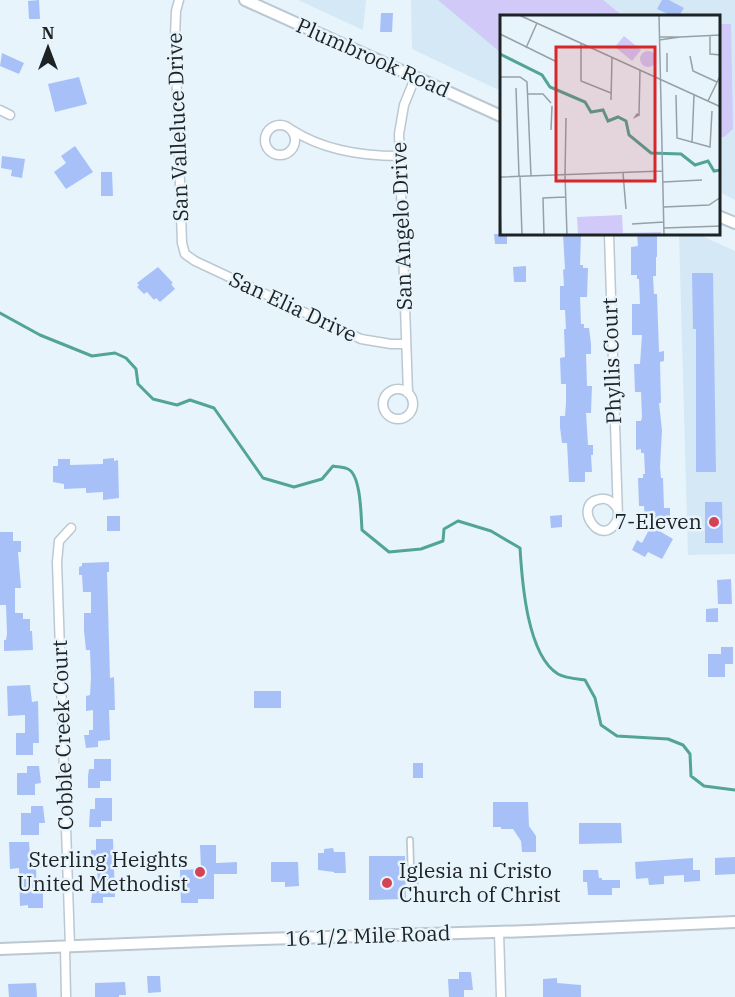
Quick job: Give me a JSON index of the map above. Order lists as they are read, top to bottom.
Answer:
{
  "streets": {
    "street": [
      "Plumbrook Road",
      "San Valleluce Drive",
      "San Angelo Drive",
      "San Elia Drive",
      "Phyllis Court",
      "Cobble Creek Court",
      "16 1/2 Mile Road"
    ]
  },
  "crossings": [
    ["Plumbrook Road", "San Angelo Drive"],
    ["San Valleluce Drive", "San Elia Drive"],
    ["San Angelo Drive", "San Elia Drive"],
    ["Cobble Creek Court", "16 1/2 Mile Road"]
  ],
  "places": ["7-Eleven", "Sterling Heights United Methodist", "Iglesia ni Cristo Church of Christ"],
  "north": "top"
}
